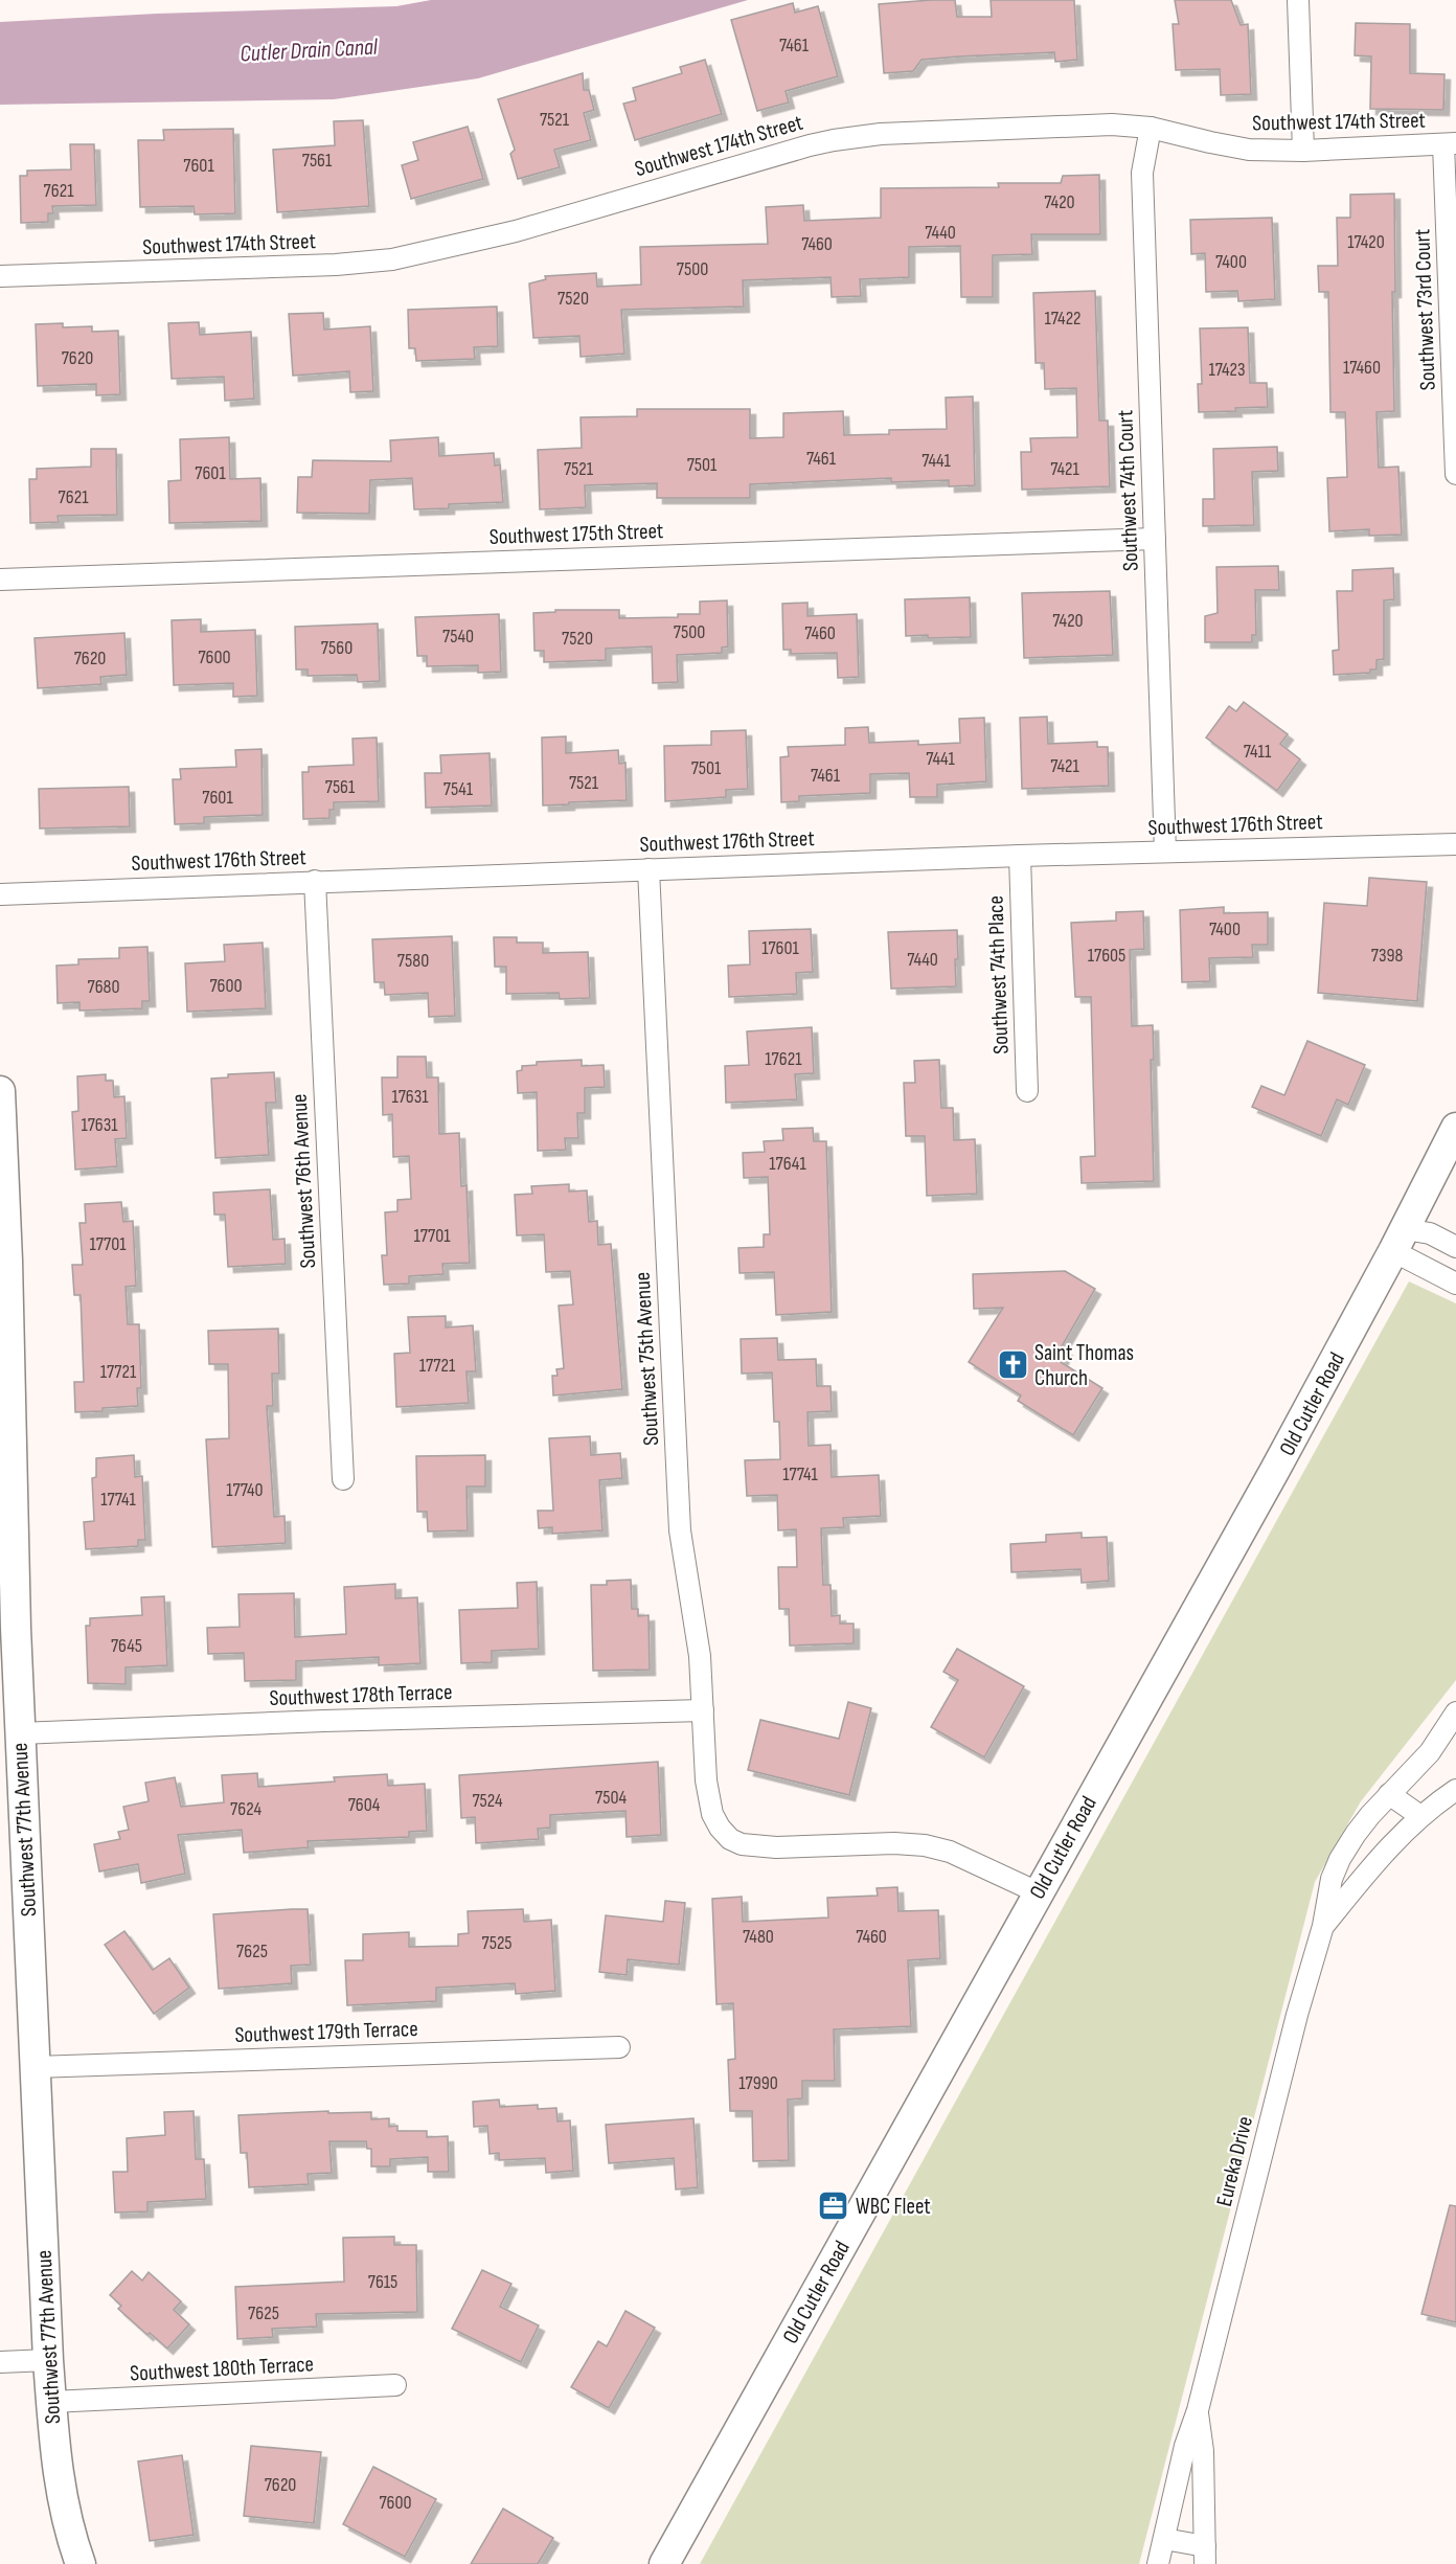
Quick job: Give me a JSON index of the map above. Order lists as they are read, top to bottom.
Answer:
{
  "streets": {
    "main road": ["Old Cutler Road", "Southwest 77th Avenue"],
    "street": [
      "Southwest 174th Street",
      "Southwest 73rd Court",
      "Southwest 74th Court",
      "Southwest 175th Street",
      "Southwest 176th Street",
      "Southwest 74th Place",
      "Southwest 76th Avenue",
      "Southwest 75th Avenue",
      "Southwest 178th Terrace",
      "Southwest 179th Terrace",
      "Eureka Drive",
      "Southwest 180th Terrace"
    ]
  },
  "crossings": [
    ["Southwest 174th Street", "Southwest 73rd Court"],
    ["Southwest 174th Street", "Southwest 74th Court"],
    ["Southwest 74th Court", "Southwest 175th Street"],
    ["Southwest 74th Court", "Southwest 176th Street"],
    ["Southwest 176th Street", "Southwest 74th Place"],
    ["Southwest 176th Street", "Southwest 76th Avenue"],
    ["Southwest 176th Street", "Southwest 75th Avenue"],
    ["Southwest 75th Avenue", "Old Cutler Road"],
    ["Southwest 75th Avenue", "Southwest 178th Terrace"],
    ["Southwest 178th Terrace", "Southwest 77th Avenue"],
    ["Southwest 77th Avenue", "Southwest 179th Terrace"],
    ["Southwest 77th Avenue", "Southwest 180th Terrace"]
  ],
  "water": ["Cutler Drain Canal"],
  "places": {
    "church": ["Saint Thomas Church"],
    "office": ["WBC Fleet"]
  },
  "house_numbers": [
    "7461",
    "7521",
    "7561",
    "7601",
    "7621",
    "7420",
    "7440",
    "17420",
    "7460",
    "7400",
    "7500",
    "7520",
    "17422",
    "7620",
    "17460",
    "17423",
    "7461",
    "7441",
    "7501",
    "7521",
    "7421",
    "7601",
    "7621",
    "7420",
    "7500",
    "7460",
    "7540",
    "7520",
    "7560",
    "7600",
    "7620",
    "7411",
    "7441",
    "7421",
    "7501",
    "7461",
    "7521",
    "7561",
    "7541",
    "7601",
    "7400",
    "17601",
    "17605",
    "7398",
    "7440",
    "7580",
    "7600",
    "7680",
    "17621",
    "17631",
    "17631",
    "17641",
    "17701",
    "17701",
    "17721",
    "17721",
    "17741",
    "17740",
    "17741",
    "7645",
    "7504",
    "7524",
    "7604",
    "7624",
    "7480",
    "7460",
    "7525",
    "7625",
    "17990",
    "7615",
    "7625",
    "7620",
    "7600"
  ]
}
